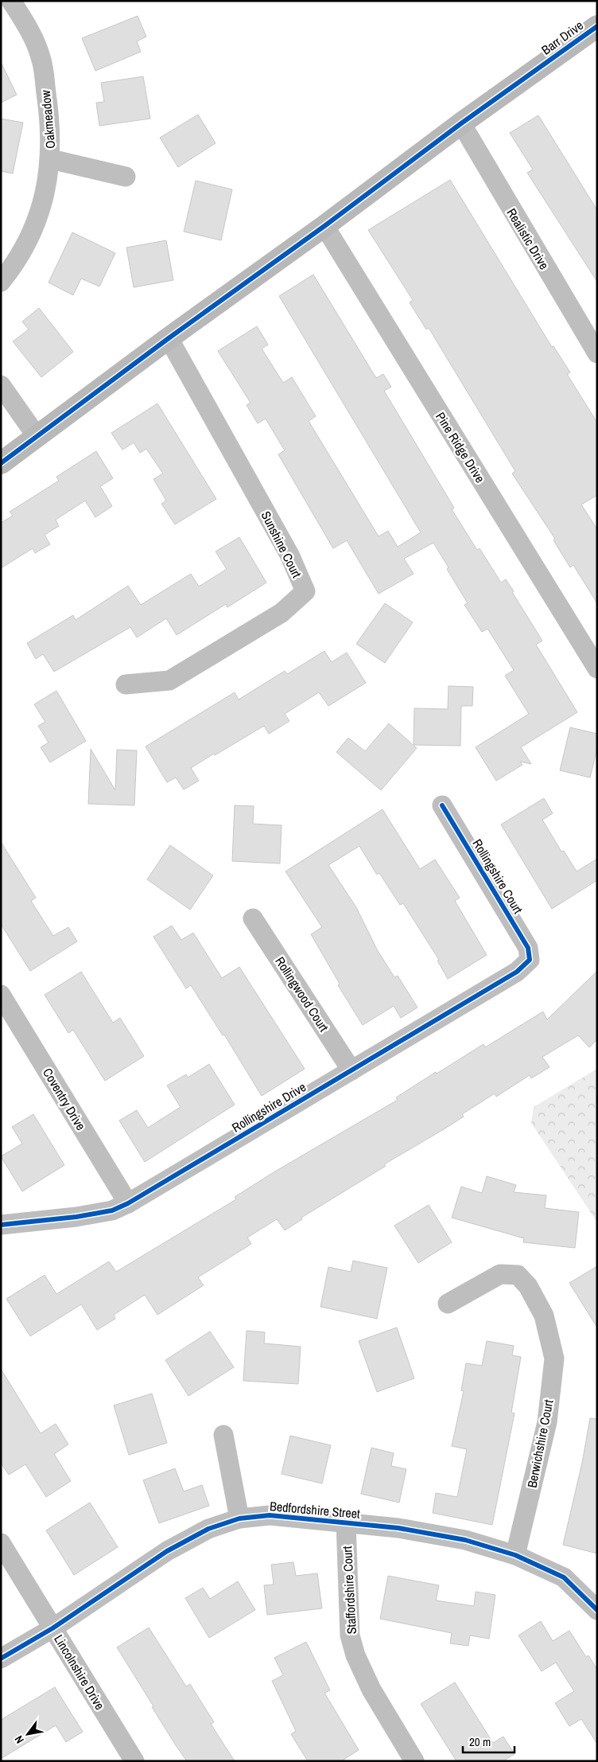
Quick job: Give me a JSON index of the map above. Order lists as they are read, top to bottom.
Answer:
{
  "streets": {
    "street": [
      "Barr Drive",
      "Oakmeadow",
      "Realistic Drive",
      "Pine Ridge Drive",
      "Sunshine Court",
      "Rollingshire Court",
      "Rollingwood Court",
      "Coventry Drive",
      "Rollingshire Drive",
      "Berwichshire Court",
      "Bedfordshire Street",
      "Staffordshire Court",
      "Lincolnshire Drive"
    ]
  },
  "crossings": [
    ["Barr Drive", "Realistic Drive"],
    ["Barr Drive", "Pine Ridge Drive"],
    ["Barr Drive", "Sunshine Court"],
    ["Rollingshire Court", "Rollingshire Drive"],
    ["Rollingwood Court", "Rollingshire Drive"],
    ["Coventry Drive", "Rollingshire Drive"],
    ["Berwichshire Court", "Bedfordshire Street"],
    ["Bedfordshire Street", "Staffordshire Court"],
    ["Bedfordshire Street", "Lincolnshire Drive"]
  ],
  "scale_bar": "20 m",
  "north": "bottom left"
}
